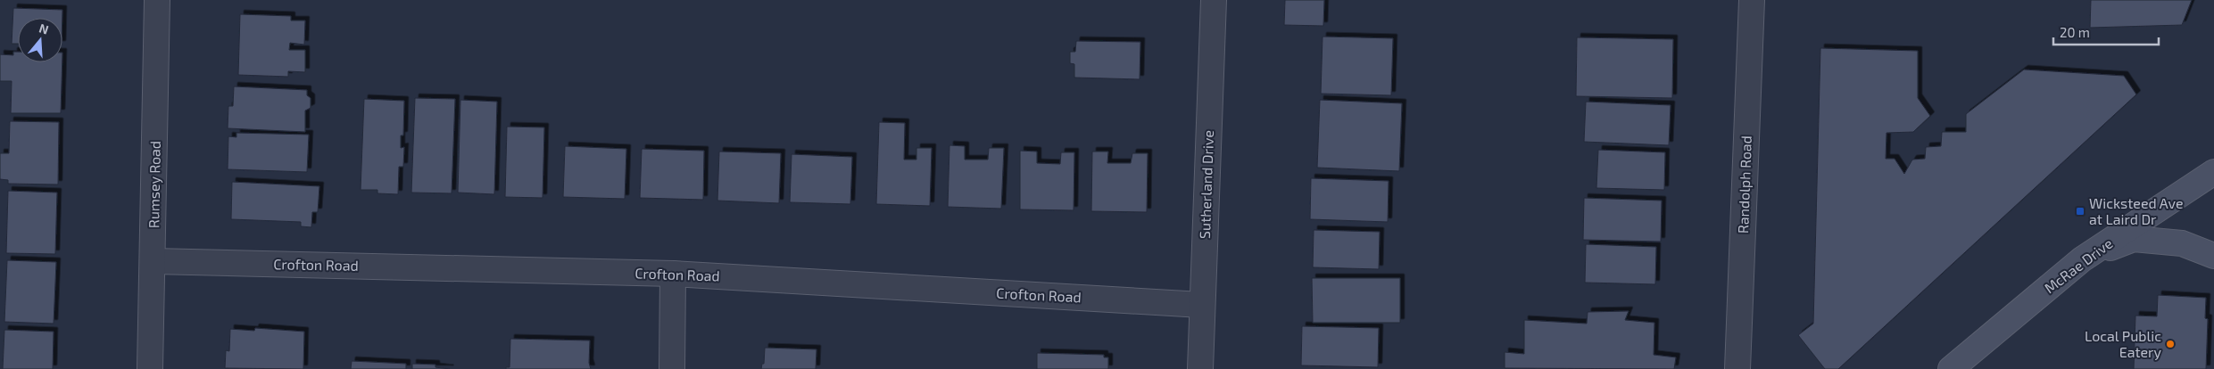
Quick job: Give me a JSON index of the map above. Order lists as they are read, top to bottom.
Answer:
{
  "streets": {
    "street": [
      "Rumsey Road",
      "Sutherland Drive",
      "Randolph Road",
      "Crofton Road",
      "McRae Drive"
    ]
  },
  "crossings": [
    ["Rumsey Road", "Crofton Road"],
    ["Sutherland Drive", "Crofton Road"]
  ],
  "places": {
    "transit": ["Wicksteed Ave at Laird Dr"],
    "other": ["Local Public Eatery"]
  },
  "scale_bar": "20 m",
  "north": "top"
}
